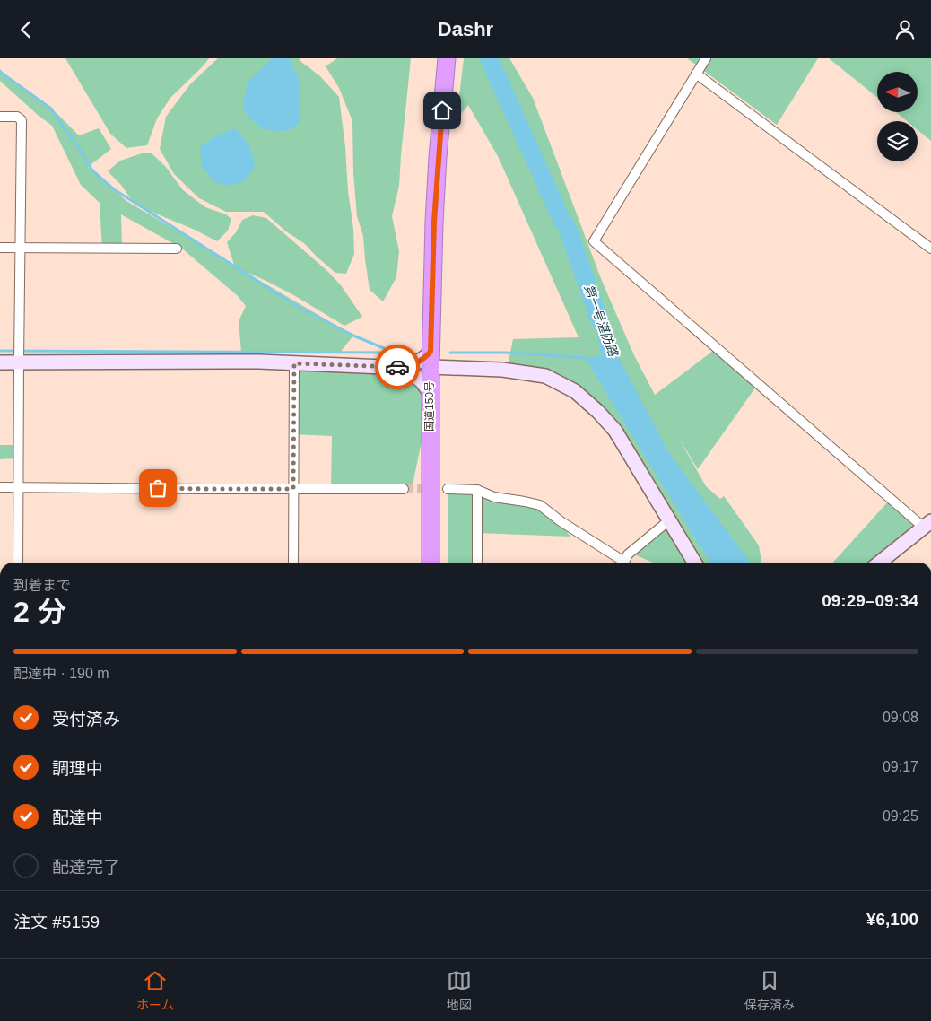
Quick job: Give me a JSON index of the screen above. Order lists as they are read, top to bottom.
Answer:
{
  "streets": {
    "highway": ["国道150号"]
  },
  "water": ["第一号湛防路"],
  "north": "left",
  "page": {
    "header": "Dashr",
    "heading": ["2 分", "到着まで", "09:29–09:34"],
    "panel": ["注文 #5159", "¥6,100"],
    "bar": "配達中 · 190 m",
    "list": [
      ["受付済み", "09:08"],
      ["調理中", "09:17"],
      ["配達中", "09:25"],
      "配達完了"
    ],
    "tabs": ["ホーム", "地図", "保存済み"]
  }
}
